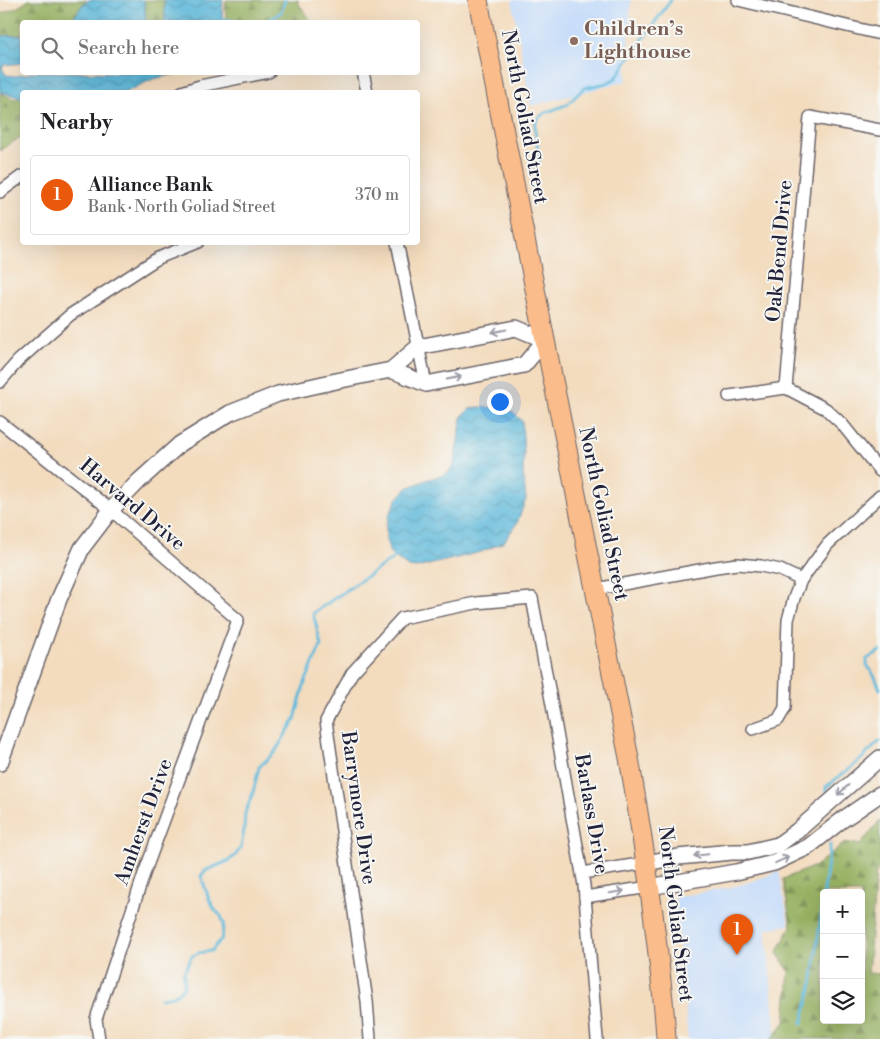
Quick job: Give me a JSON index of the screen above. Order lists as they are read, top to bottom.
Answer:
{
  "streets": {
    "main road": ["North Goliad Street"],
    "street": [
      "Oak Bend Drive",
      "Harvard Drive",
      "Barrymore Drive",
      "Barlass Drive",
      "Amherst Drive"
    ]
  },
  "crossings": [
    ["Harvard Drive", "Amherst Drive"],
    ["Barrymore Drive", "Barlass Drive"]
  ],
  "places": ["Children’s Lighthouse"],
  "page": {
    "search": "Search here",
    "heading": "Nearby",
    "list": [
      {
        "mark": "1",
        "name": "Alliance Bank",
        "note": "Bank · North Goliad Street",
        "value": "370 m"
      }
    ],
    "map_buttons": ["+", "−"],
    "pins": "1"
  }
}
